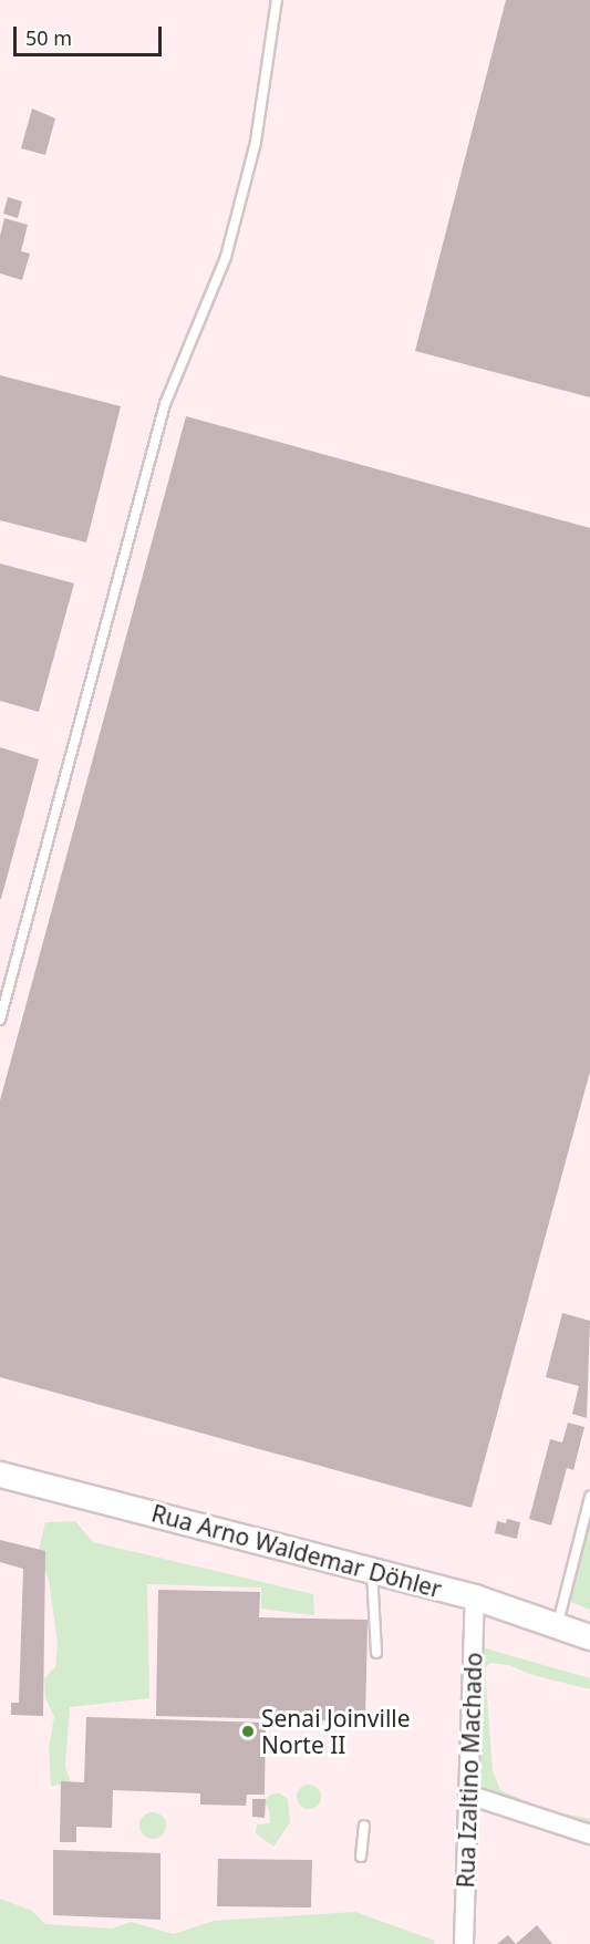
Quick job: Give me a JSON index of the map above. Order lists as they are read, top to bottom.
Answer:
{
  "streets": {
    "main road": ["Rua Arno Waldemar Döhler"],
    "street": ["Rua Izaltino Machado"]
  },
  "crossings": [
    ["Rua Arno Waldemar Döhler", "Rua Izaltino Machado"]
  ],
  "places": ["Senai Joinville Norte II"],
  "scale_bar": "50 m"
}
